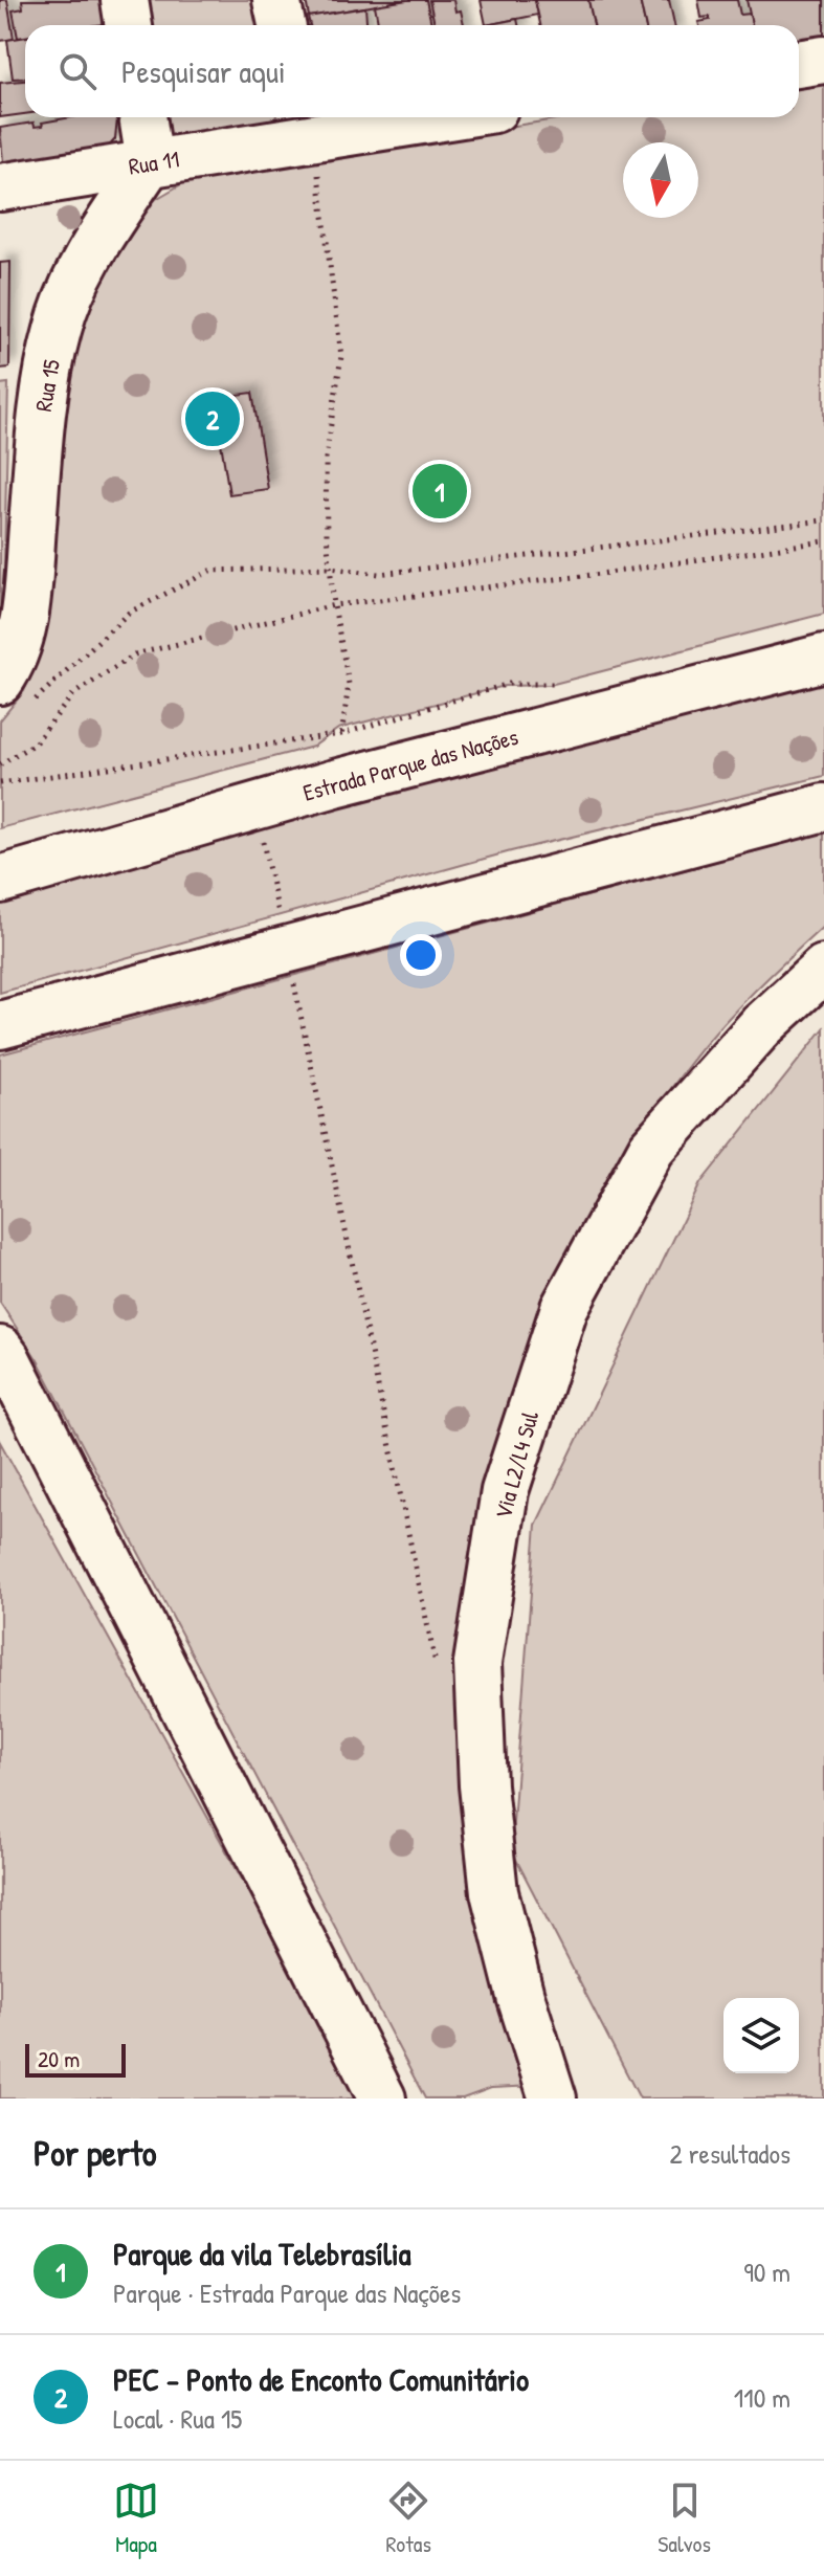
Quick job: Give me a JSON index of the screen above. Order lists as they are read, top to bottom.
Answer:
{
  "streets": {
    "main road": [
      "Rua 11",
      "Rua 15",
      "Estrada Parque das Nações",
      "Via L2/L4 Sul"
    ]
  },
  "crossings": [
    ["Rua 11", "Rua 15"]
  ],
  "scale_bar": "20 m",
  "north": "bottom",
  "page": {
    "search": "Pesquisar aqui",
    "pins": ["2", "1"],
    "scale": "20 m",
    "heading": ["Por perto", "2 resultados"],
    "list": [
      {
        "mark": "1",
        "name": "Parque da vila Telebrasília",
        "note": "Parque · Estrada Parque das Nações",
        "value": "90 m"
      },
      {
        "mark": "2",
        "name": "PEC - Ponto de Enconto Comunitário",
        "note": "Local · Rua 15",
        "value": "110 m"
      }
    ],
    "nav": ["Mapa", "Rotas", "Salvos"]
  }
}
